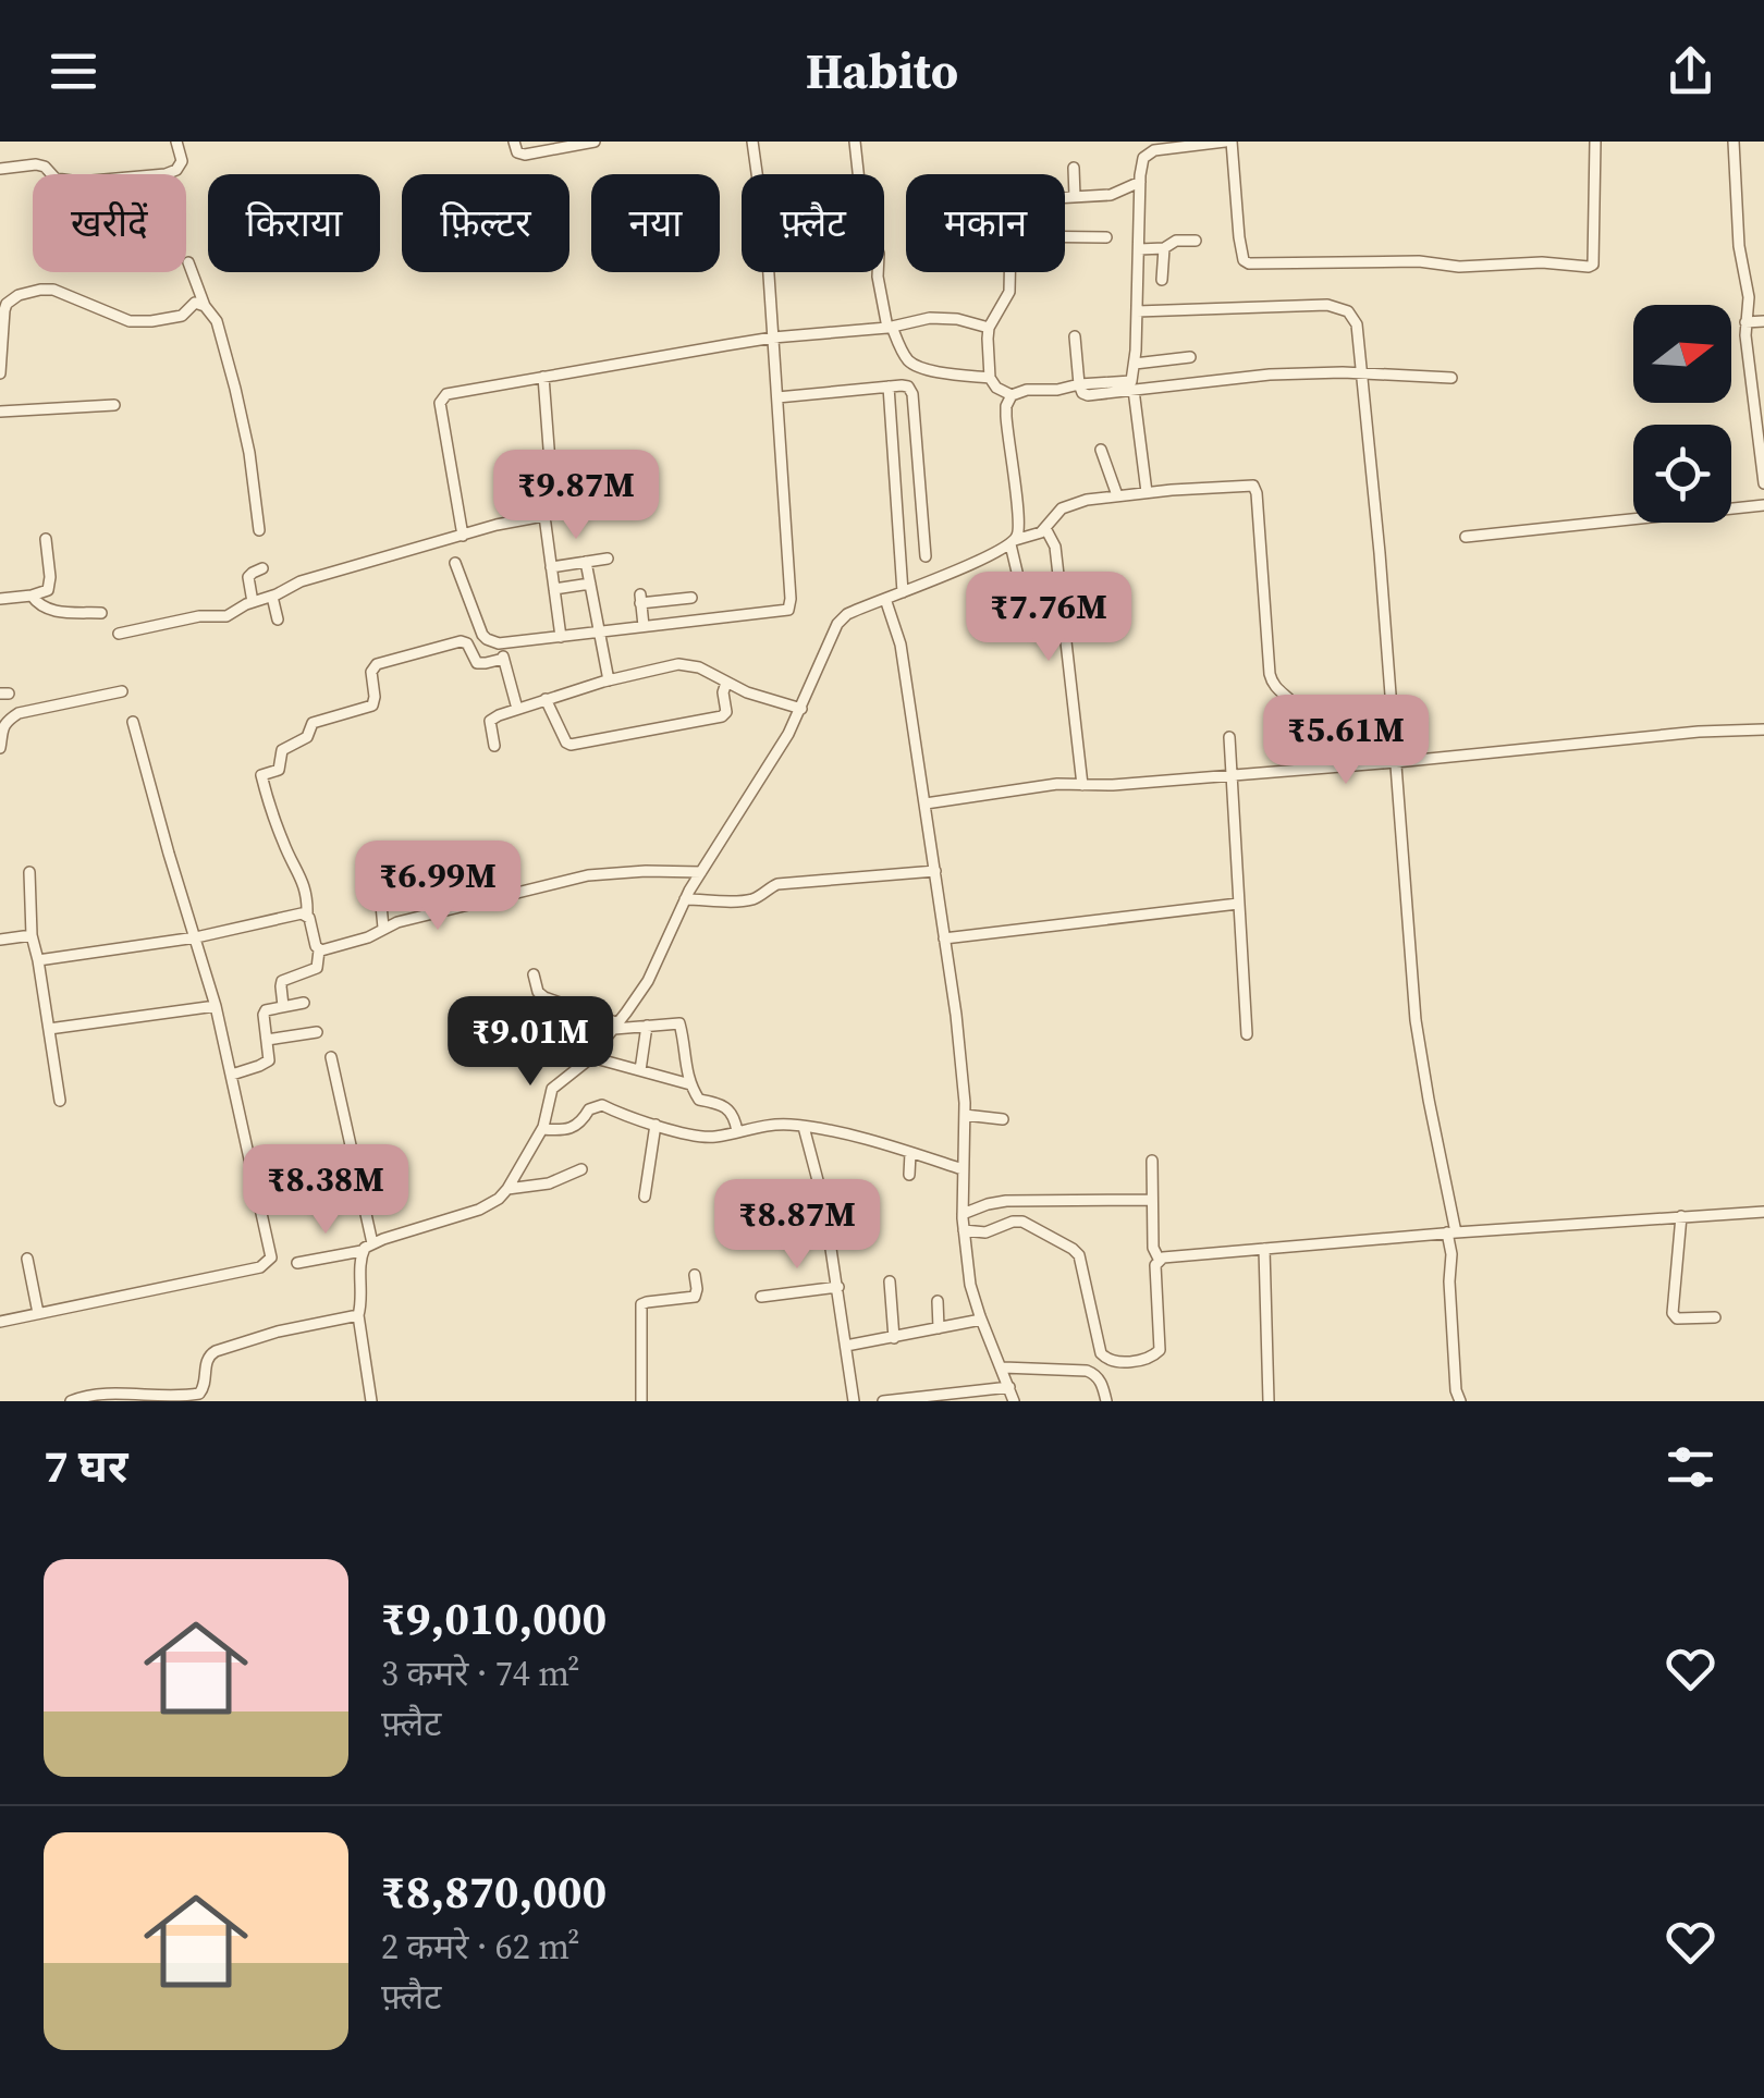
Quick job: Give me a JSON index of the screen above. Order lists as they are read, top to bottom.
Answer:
{
  "north": "right",
  "page": {
    "header": "Habito",
    "chip": [
      "खरीदें",
      "किराया",
      "फ़िल्टर",
      "नया",
      "फ़्लैट",
      "मकान"
    ],
    "price": [
      "₹9.87M",
      "₹7.76M",
      "₹5.61M",
      "₹6.99M",
      "₹9.01M",
      "₹8.38M",
      "₹8.87M"
    ],
    "heading": "7 घर",
    "list": [
      {
        "name": "₹9,010,000",
        "note": "3 कमरे · 74 m² · फ़्लैट"
      },
      {
        "name": "₹8,870,000",
        "note": "2 कमरे · 62 m² · फ़्लैट"
      }
    ]
  }
}
